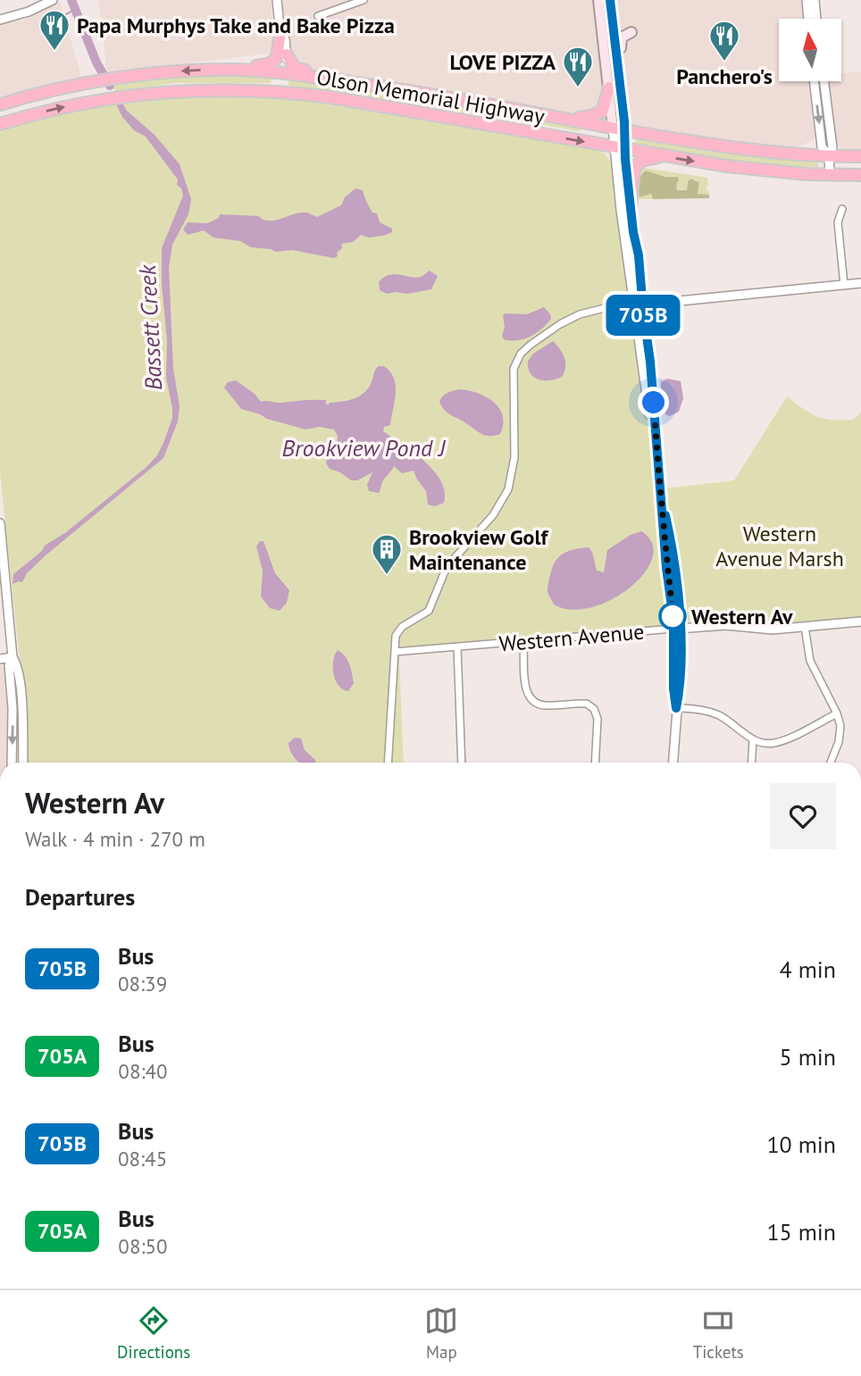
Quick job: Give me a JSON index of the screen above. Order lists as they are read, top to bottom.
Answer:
{
  "streets": {
    "highway": ["Olson Memorial Highway"],
    "street": ["Western Avenue"]
  },
  "water": ["Bassett Creek", "Brookview Pond J"],
  "parks": ["Western Avenue Marsh"],
  "places": {
    "restaurant": ["Papa Murphys Take and Bake Pizza", "Panchero's", "LOVE PIZZA"],
    "building": ["Brookview Golf Maintenance"],
    "other": ["Western Av"]
  },
  "lines": ["bus line 705B"],
  "north": "top",
  "page": {
    "on_map": "705B",
    "heading": [
      ["Western Av", "Walk · 4 min · 270 m"],
      "Departures"
    ],
    "list": [
      {
        "mark": "705B",
        "name": "Bus",
        "note": "08:39",
        "value": "4 min"
      },
      {
        "mark": "705A",
        "name": "Bus",
        "note": "08:40",
        "value": "5 min"
      },
      {
        "mark": "705B",
        "name": "Bus",
        "note": "08:45",
        "value": "10 min"
      },
      {
        "mark": "705A",
        "name": "Bus",
        "note": "08:50",
        "value": "15 min"
      }
    ],
    "tabs": ["Directions", "Map", "Tickets"]
  }
}
